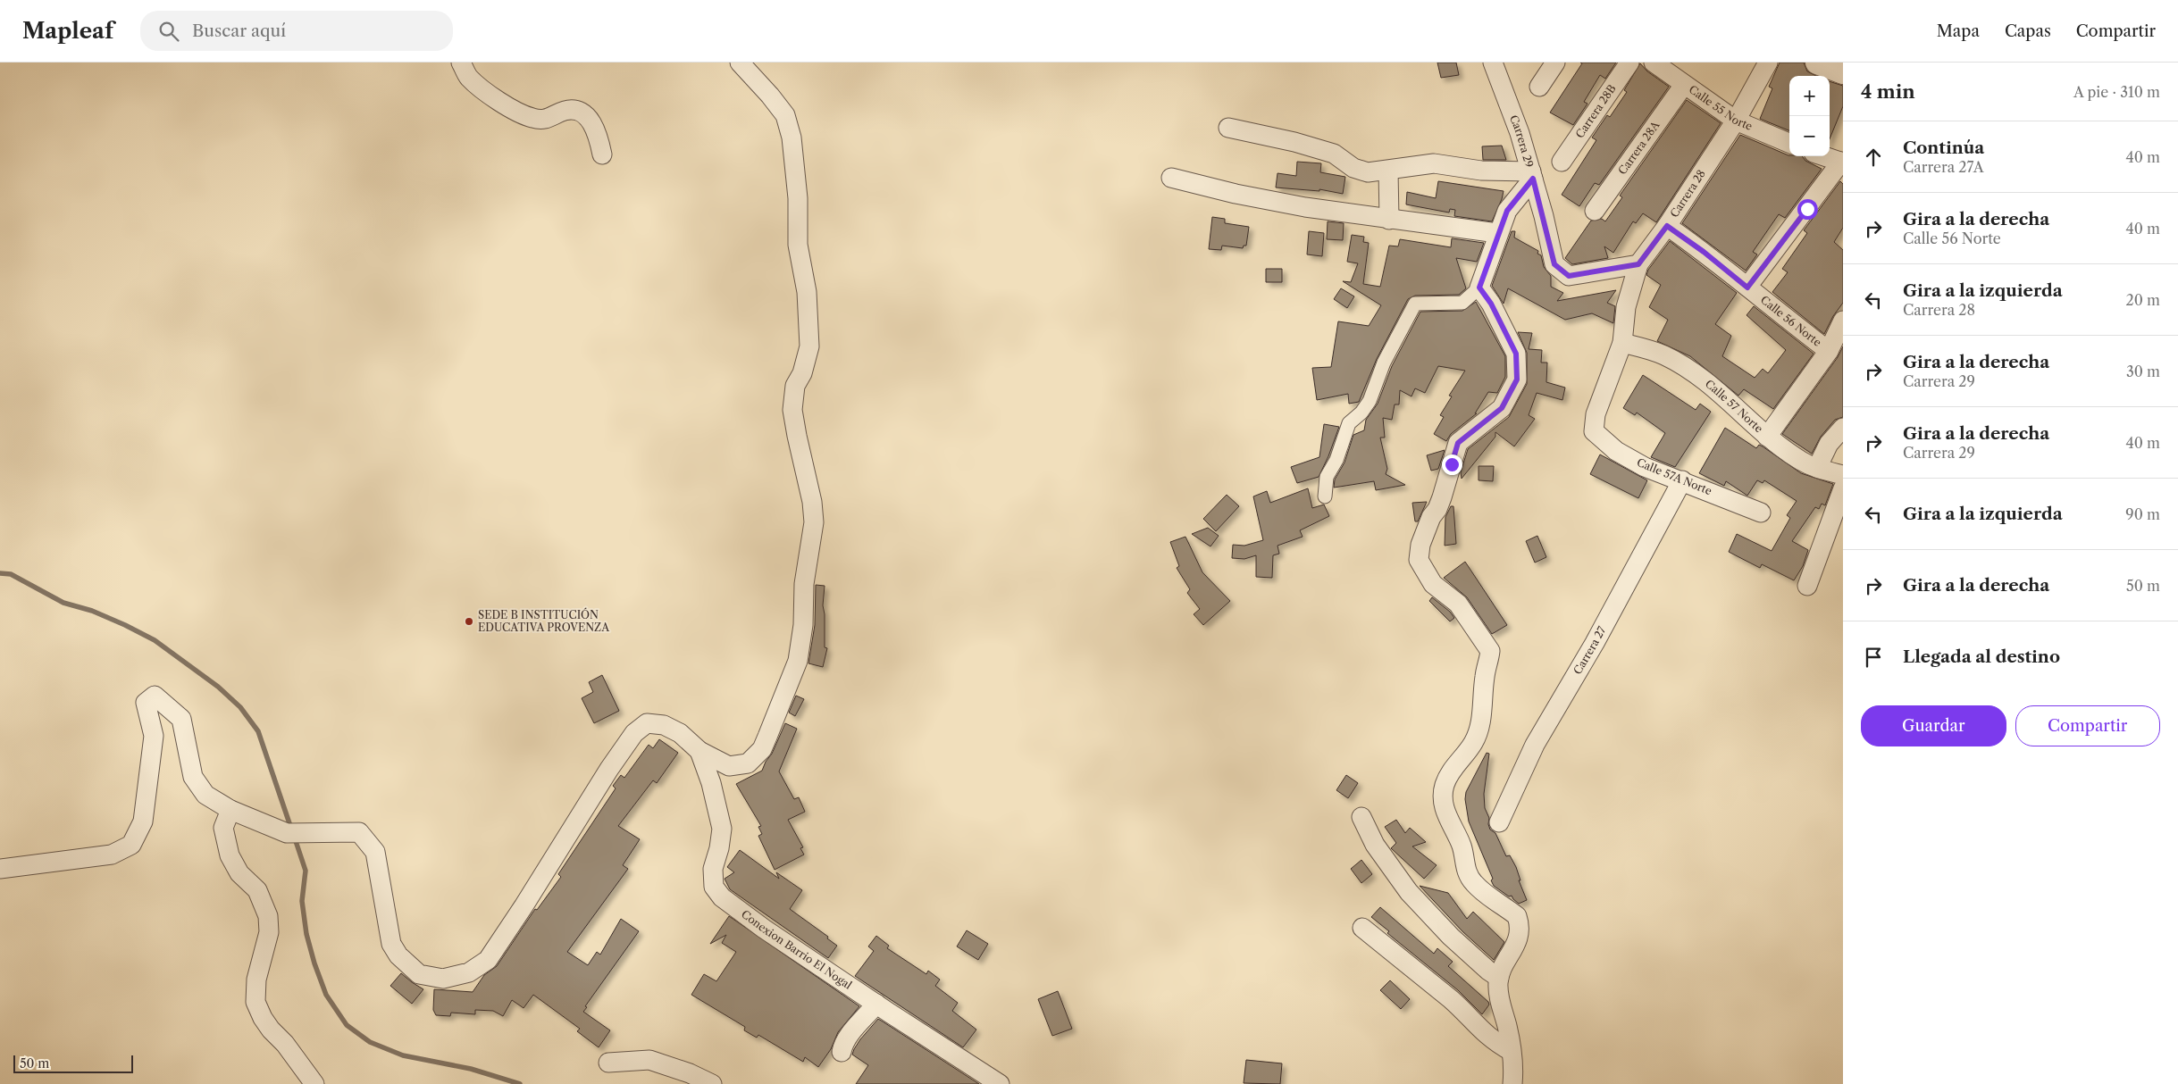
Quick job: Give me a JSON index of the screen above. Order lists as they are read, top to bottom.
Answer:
{
  "streets": {
    "street": [
      "Calle 55 Norte",
      "Carrera 28B",
      "Carrera 29",
      "Carrera 28A",
      "Carrera 28",
      "Calle 56 Norte",
      "Calle 57 Norte",
      "Calle 57A Norte",
      "Carrera 27",
      "Conexion Barrio El Nogal"
    ]
  },
  "crossings": [
    ["Calle 55 Norte", "Carrera 28A"],
    ["Calle 55 Norte", "Carrera 28"],
    ["Carrera 29", "Carrera 28"],
    ["Carrera 28", "Calle 56 Norte"],
    ["Carrera 28", "Calle 57 Norte"],
    ["Carrera 28", "Calle 57A Norte"],
    ["Calle 57A Norte", "Carrera 27"]
  ],
  "places": ["SEDE B INSTITUCIÓN EDUCATIVA PROVENZA"],
  "scale_bar": "50 m",
  "page": {
    "header": "Mapleaf",
    "search": "Buscar aquí",
    "nav": ["Mapa", "Capas", "Compartir"],
    "heading": ["4 min", "A pie · 310 m"],
    "map_buttons": ["+", "−"],
    "list": [
      ["Continúa", "Carrera 27A", "40 m"],
      ["Gira a la derecha", "Calle 56 Norte", "40 m"],
      ["Gira a la izquierda", "Carrera 28", "20 m"],
      ["Gira a la derecha", "Carrera 29", "30 m"],
      ["Gira a la derecha", "Carrera 29", "40 m"],
      ["Gira a la izquierda", "90 m"],
      ["Gira a la derecha", "50 m"],
      "Llegada al destino"
    ],
    "buttons": ["Guardar", "Compartir"],
    "scale": "50 m"
  }
}
